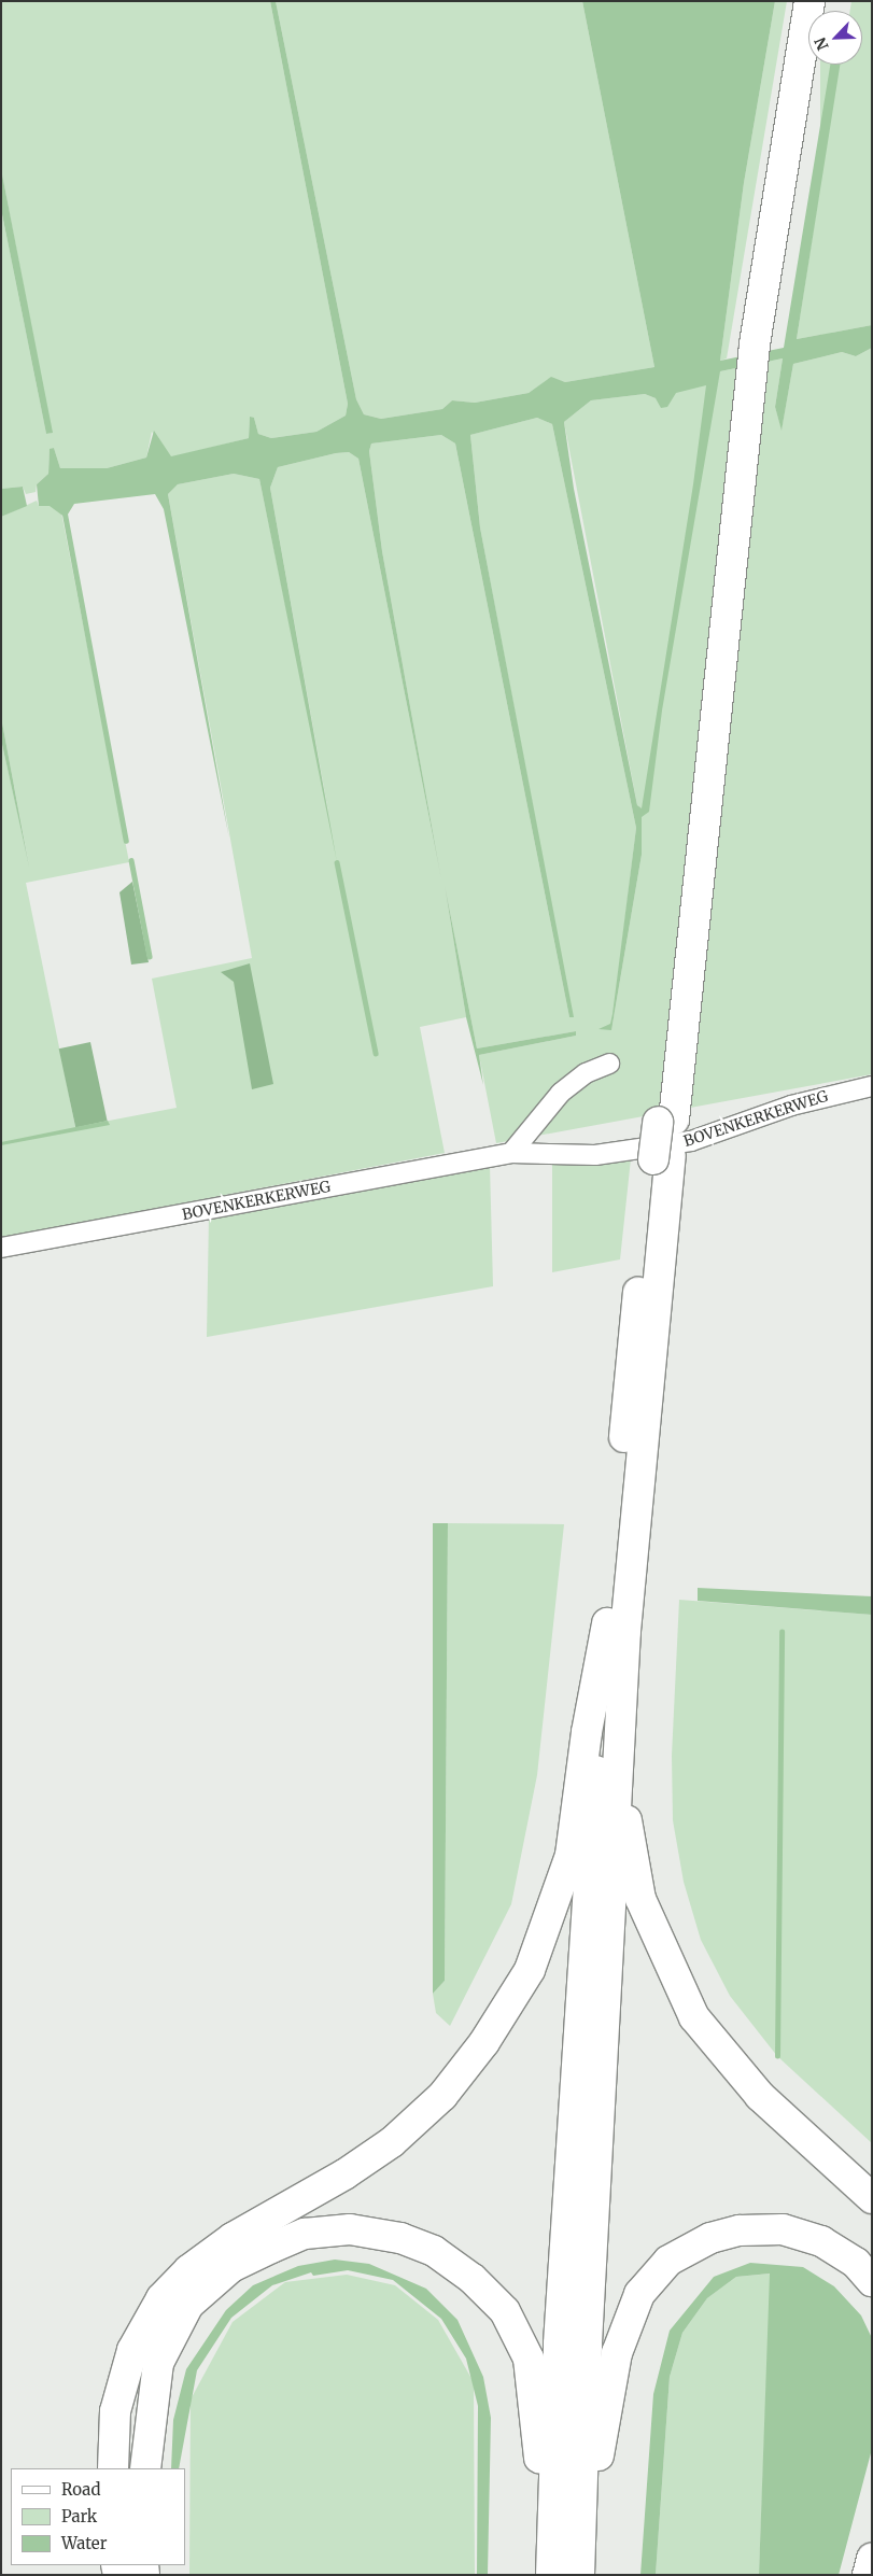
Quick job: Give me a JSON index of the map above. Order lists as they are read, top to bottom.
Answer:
{
  "streets": {
    "street": ["BOVENKERKERWEG"]
  },
  "legend": ["Road", "Park", "Water"],
  "north": "bottom left"
}
